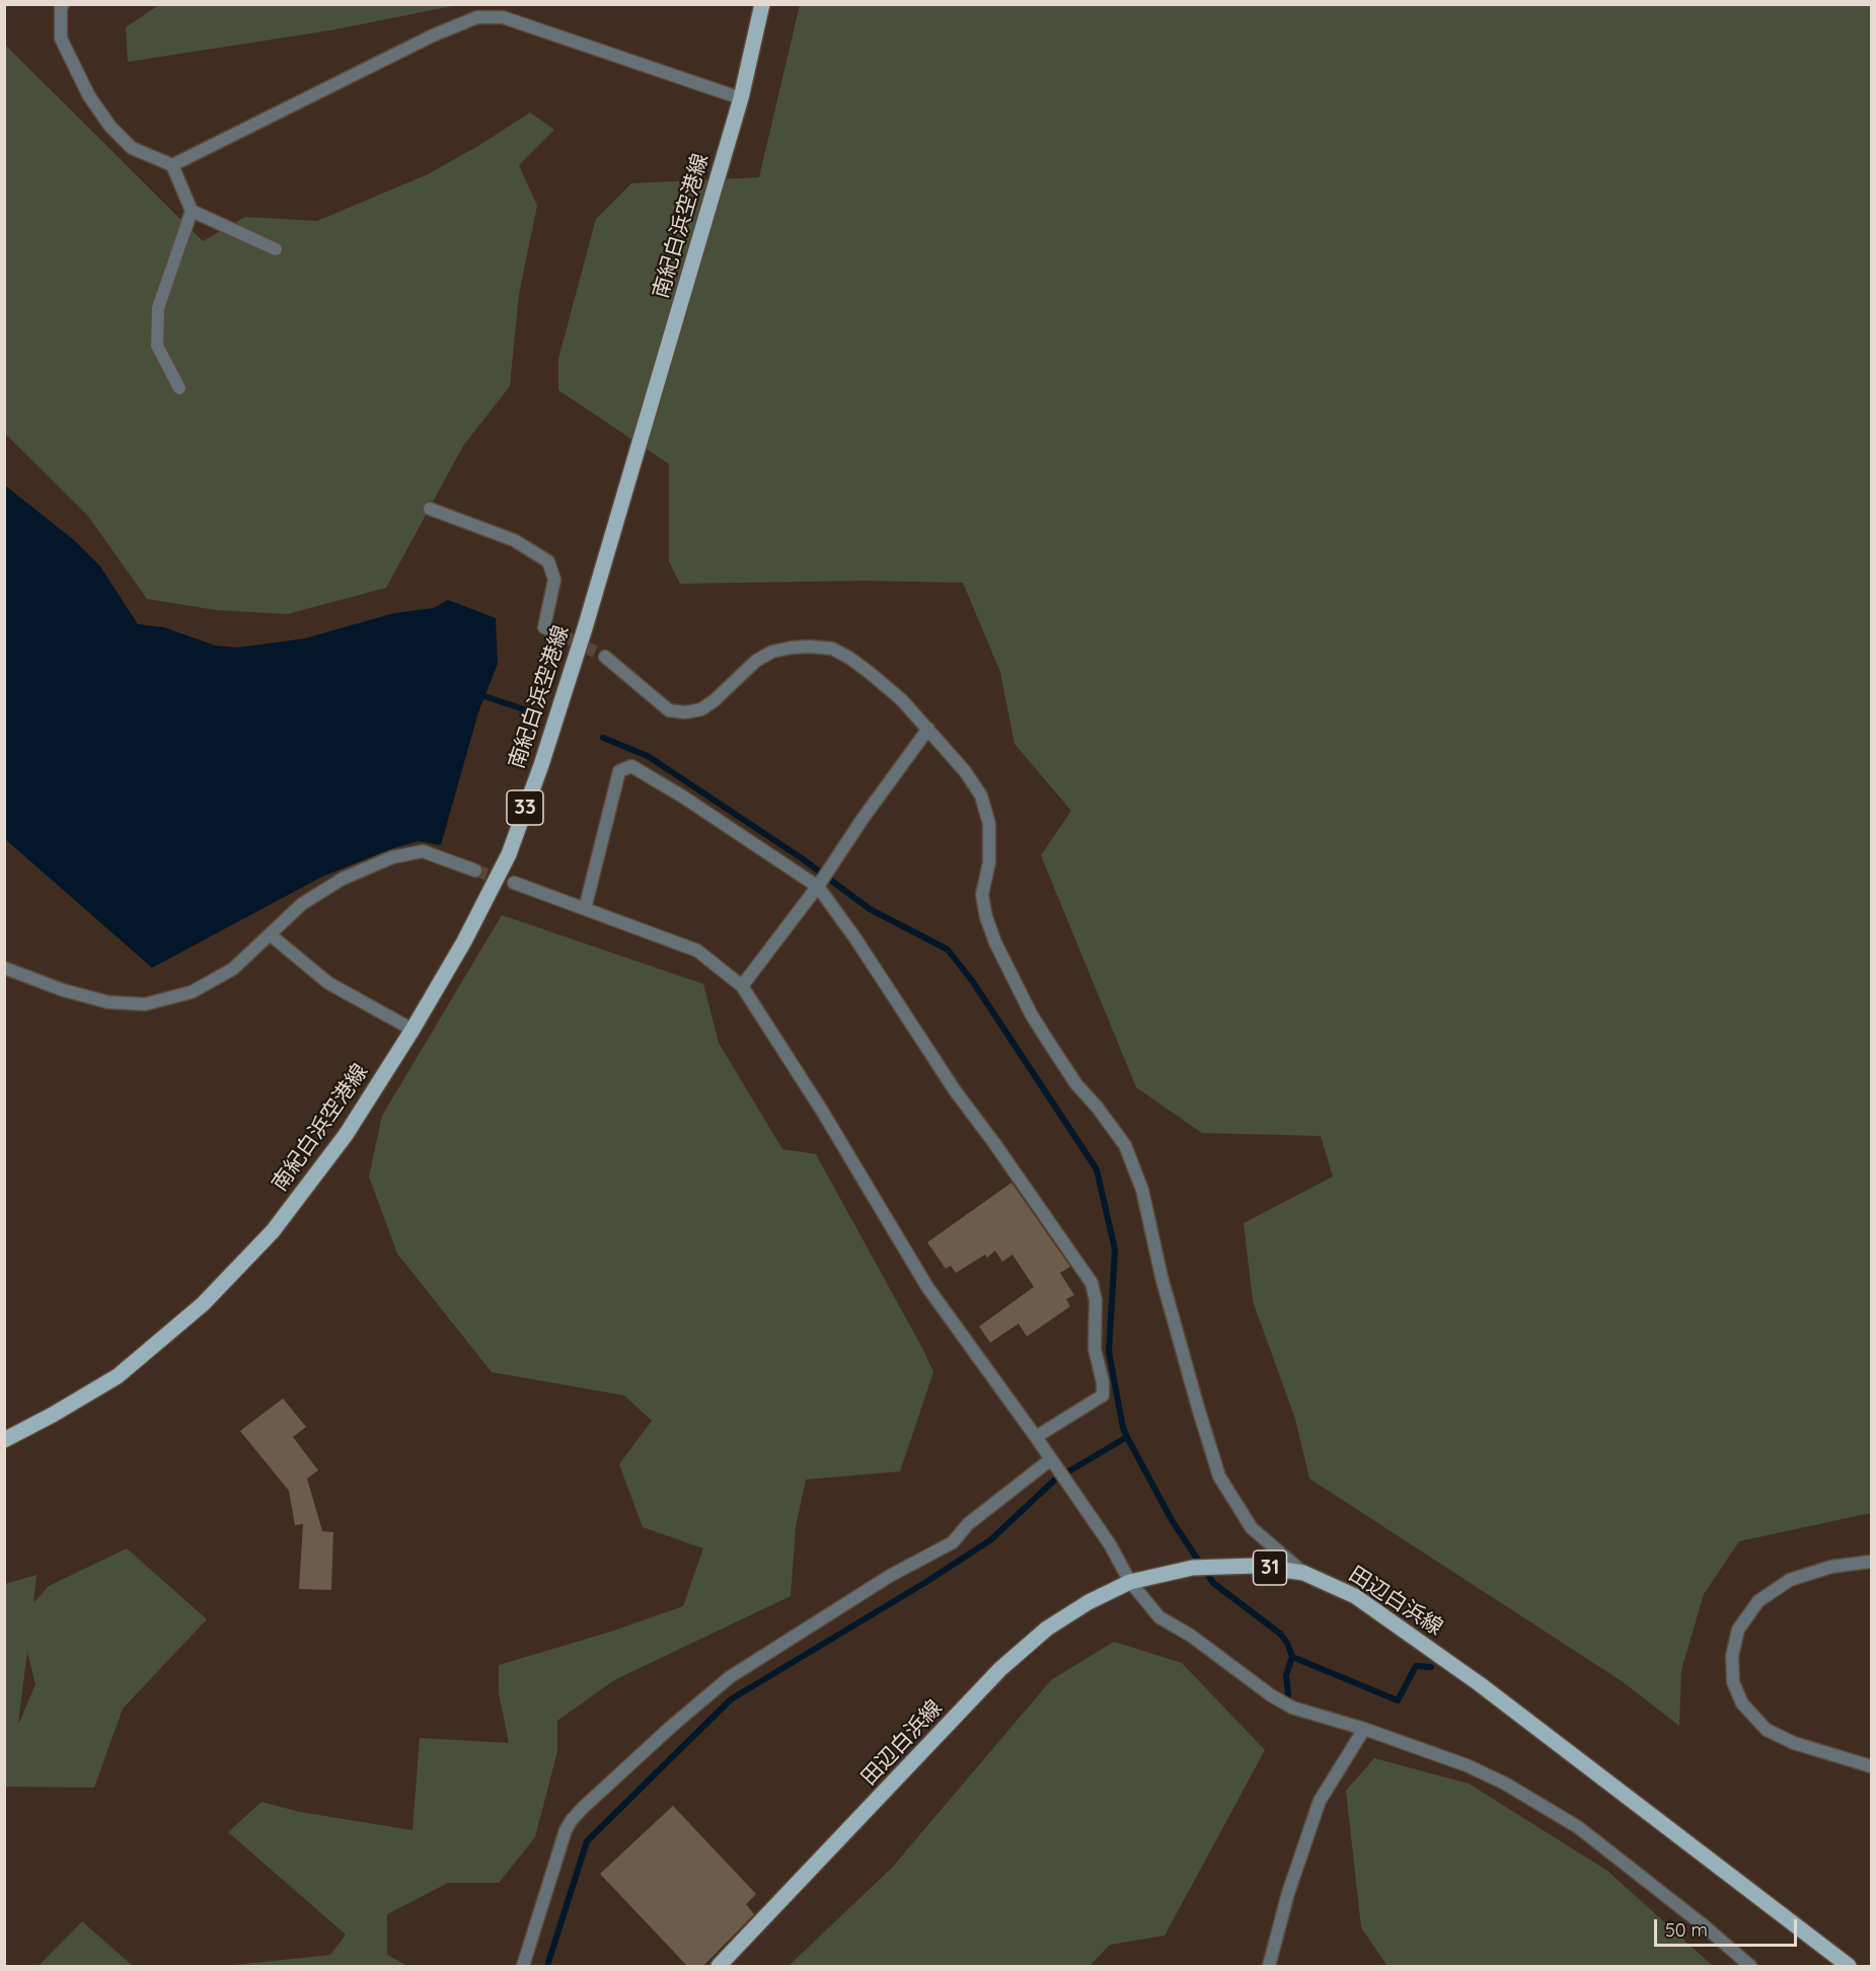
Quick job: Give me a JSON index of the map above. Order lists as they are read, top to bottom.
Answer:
{
  "streets": {
    "main road": [
      "南紀白浜空港線",
      "33",
      "31",
      "田辺白浜線"
    ]
  },
  "scale_bar": "50 m"
}
